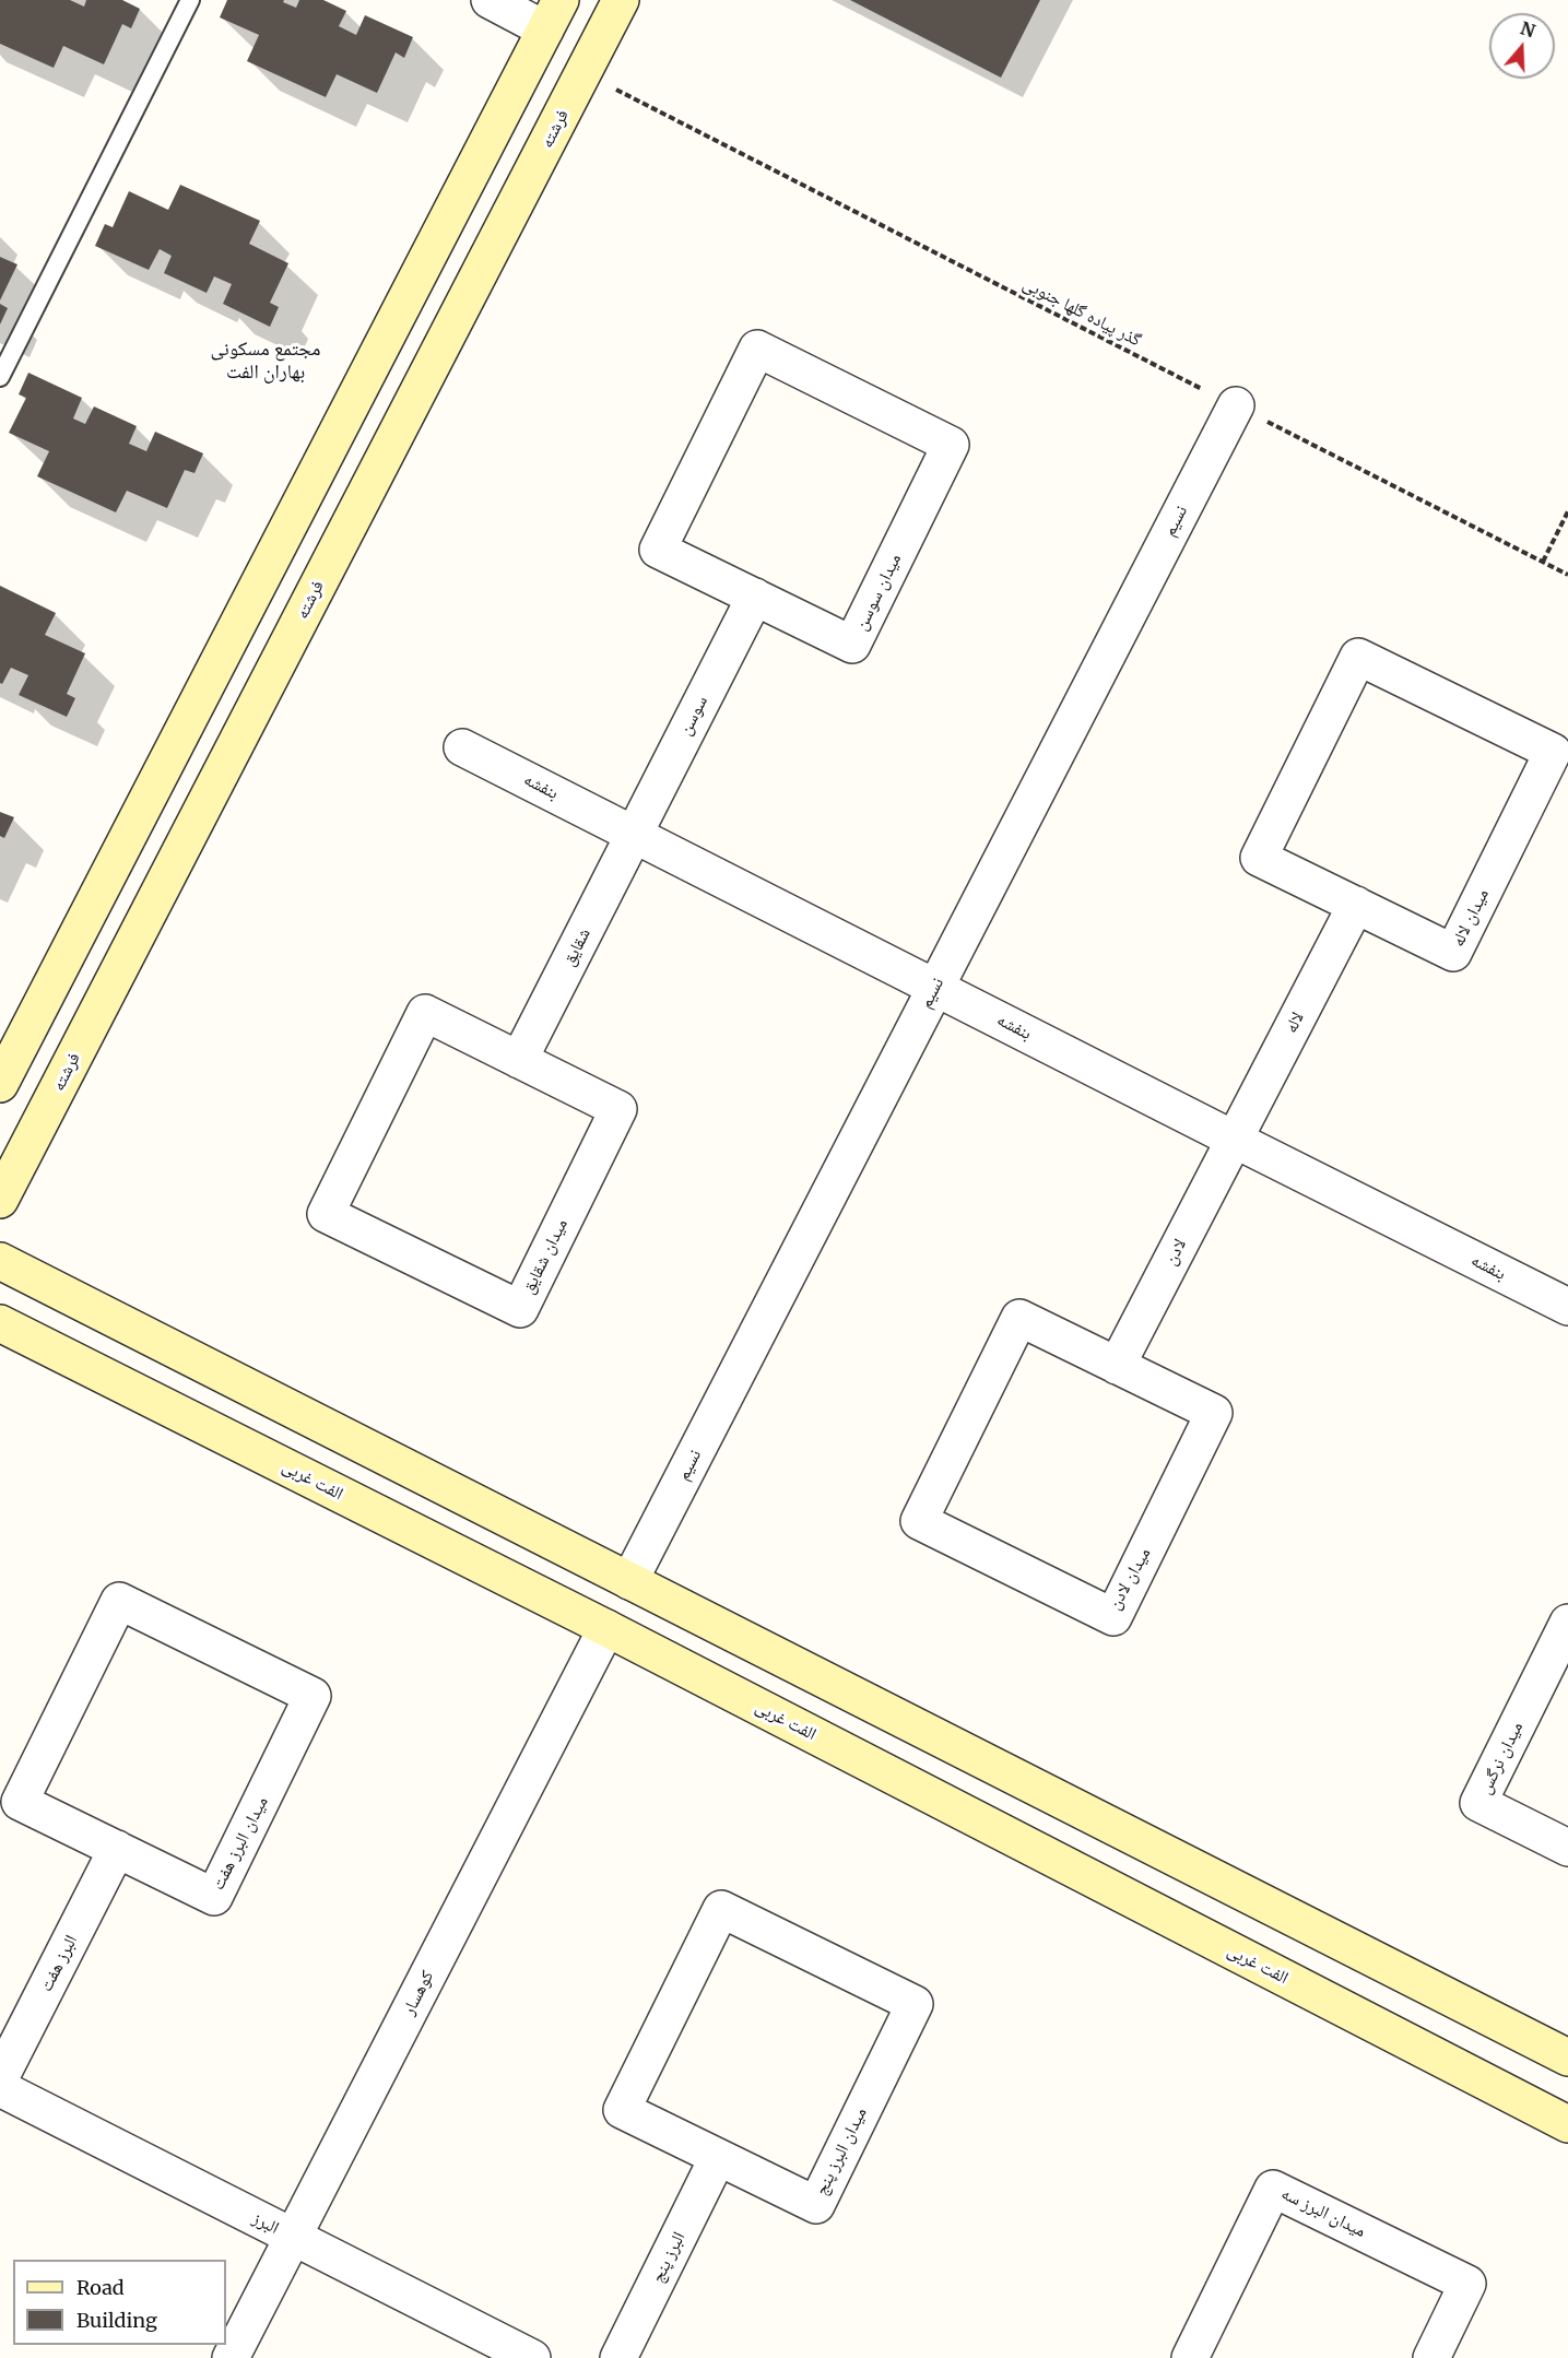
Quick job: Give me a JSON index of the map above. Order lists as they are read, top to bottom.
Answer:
{
  "streets": {
    "main road": ["فرشته", "الفت غربی"],
    "street": [
      "نسیم",
      "میدان سوسن",
      "سوسن",
      "بنفشه",
      "میدان لاله",
      "شقایق",
      "لاله",
      "لادن",
      "میدان شقایق",
      "میدان لادن",
      "میدان نرگس",
      "میدان البرز هفت",
      "البرز هفت",
      "کوهسار",
      "میدان البرز پنج",
      "میدان البرز سه",
      "البرز",
      "البرز پنج"
    ],
    "path": ["گذر پیاده گلها جنوبی"]
  },
  "crossings": [
    ["فرشته", "گذر پیاده گلها جنوبی"],
    ["گذر پیاده گلها جنوبی", "نسیم"],
    ["نسیم", "بنفشه"],
    ["میدان سوسن", "سوسن"],
    ["سوسن", "بنفشه"],
    ["سوسن", "شقایق"],
    ["بنفشه", "شقایق"],
    ["بنفشه", "لاله"],
    ["بنفشه", "لادن"],
    ["میدان لاله", "لاله"],
    ["شقایق", "میدان شقایق"],
    ["لاله", "لادن"],
    ["لادن", "میدان لادن"],
    ["الفت غربی", "کوهسار"],
    ["میدان البرز هفت", "البرز هفت"],
    ["کوهسار", "البرز"],
    ["میدان البرز پنج", "البرز پنج"]
  ],
  "districts": ["مجتمع مسکونی بهاران الفت"],
  "legend": ["Road", "Building"],
  "north": "top"
}
